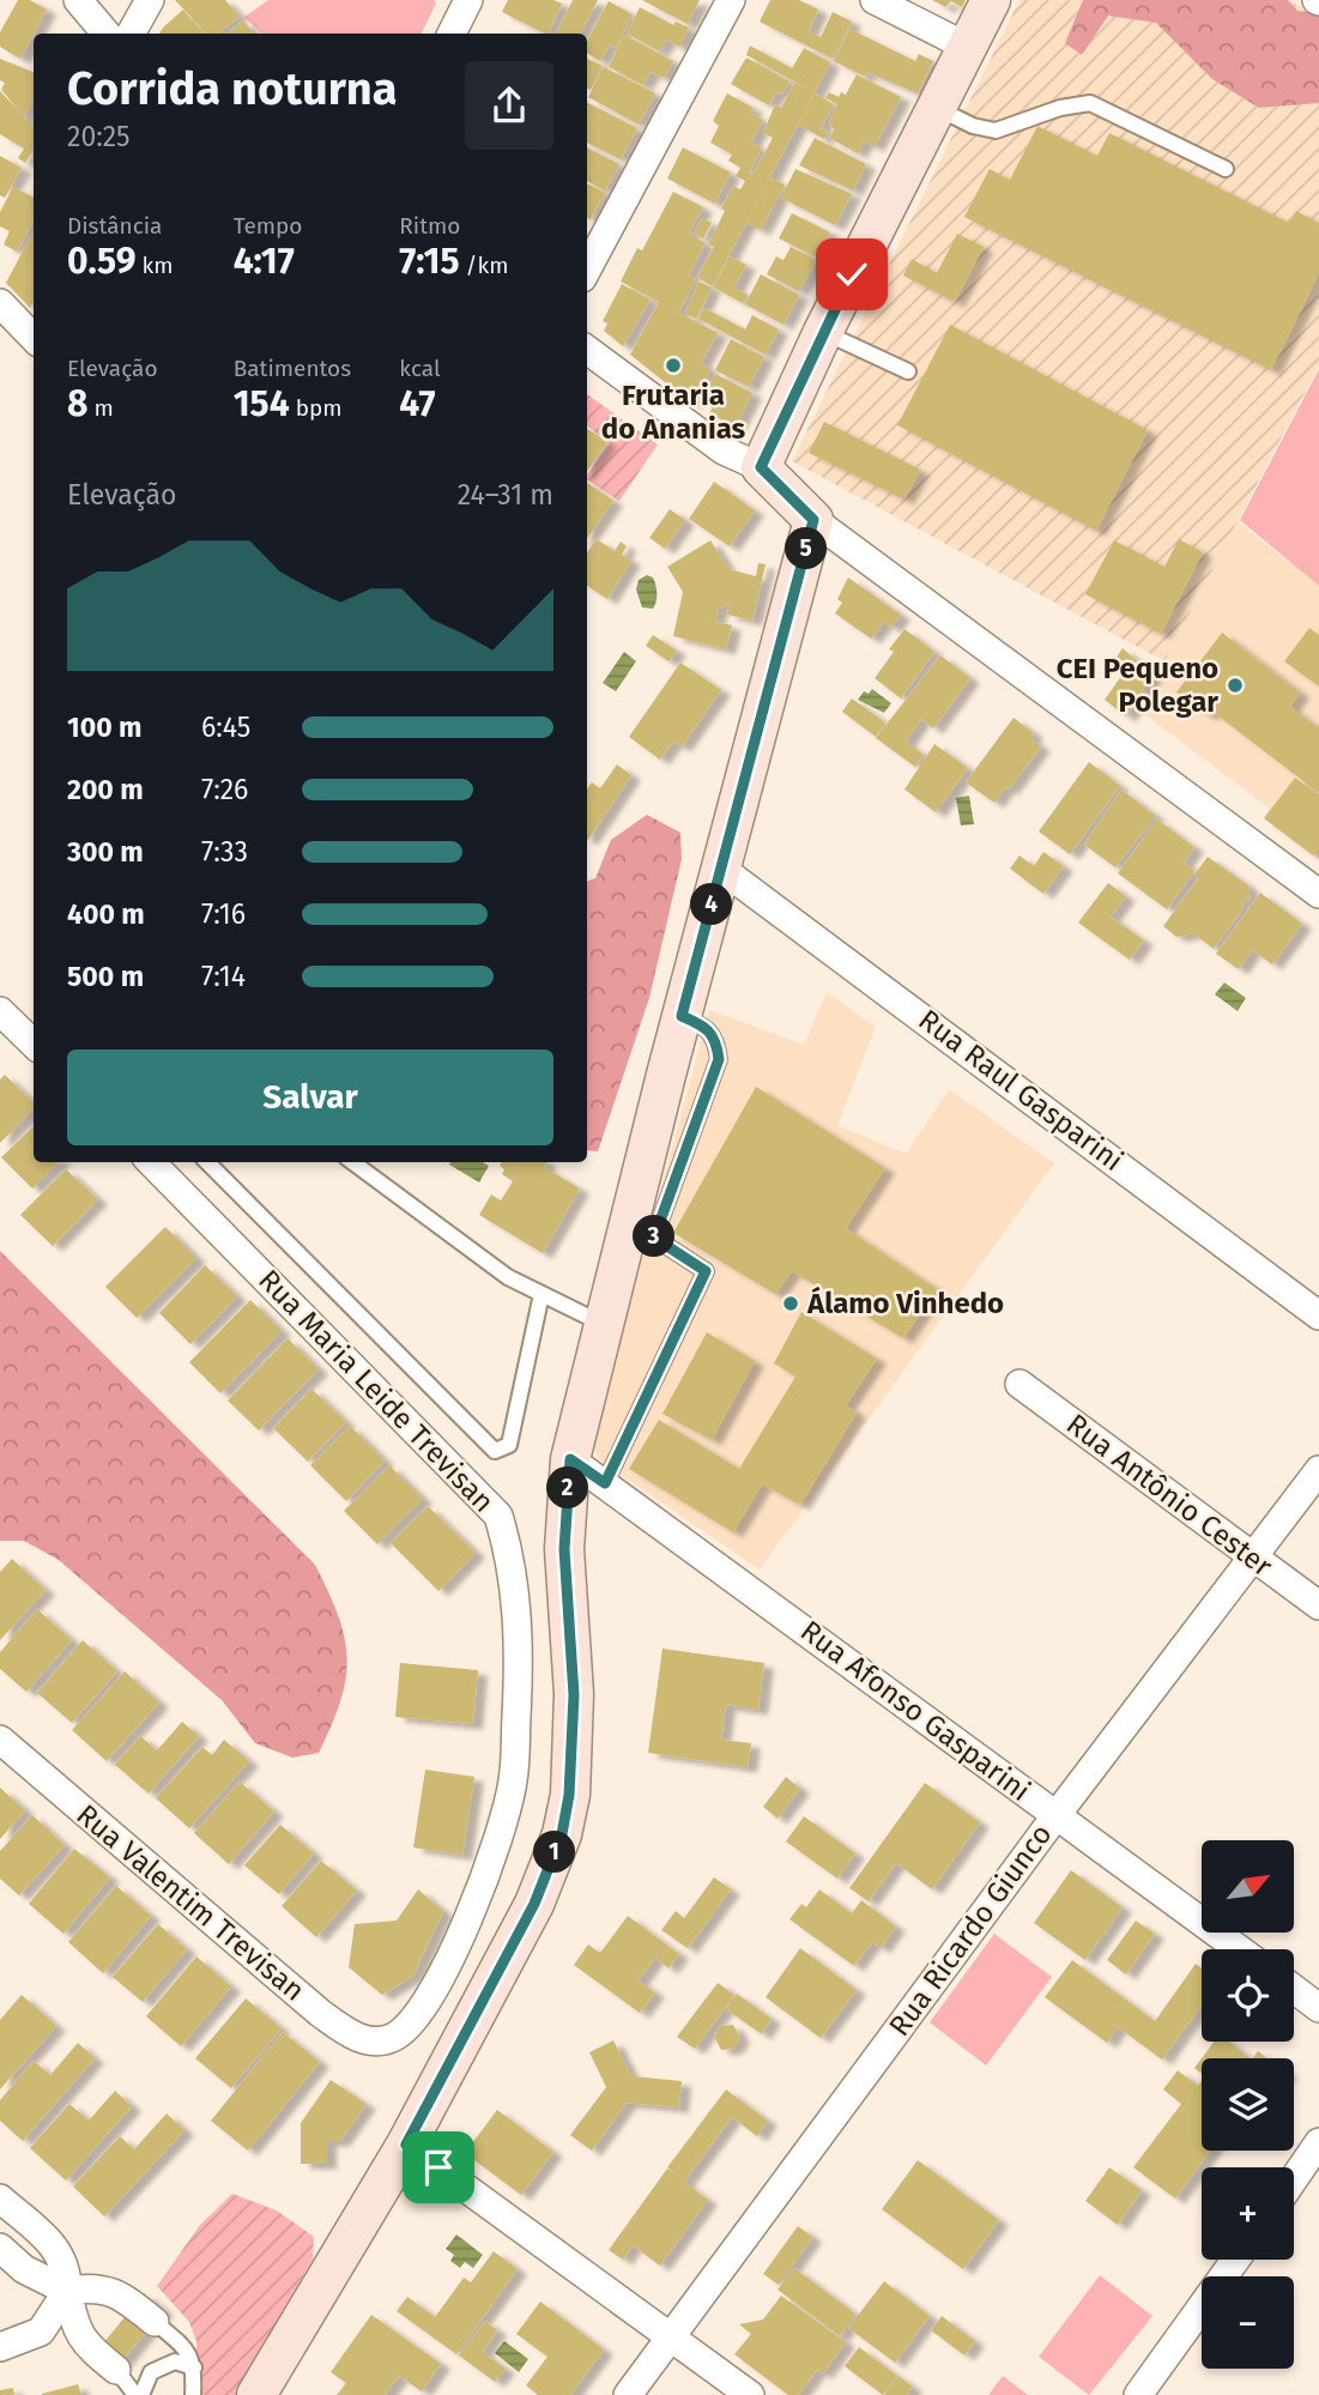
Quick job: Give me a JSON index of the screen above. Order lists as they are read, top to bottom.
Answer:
{
  "streets": {
    "street": [
      "Rua Raul Gasparini",
      "Rua Maria Leide Trevisan",
      "Rua Antônio Cester",
      "Rua Afonso Gasparini",
      "Rua Valentim Trevisan",
      "Rua Ricardo Giunco"
    ]
  },
  "crossings": [
    ["Rua Maria Leide Trevisan", "Rua Valentim Trevisan"],
    ["Rua Antônio Cester", "Rua Ricardo Giunco"],
    ["Rua Afonso Gasparini", "Rua Ricardo Giunco"]
  ],
  "places": ["Frutaria do Ananias", "CEI Pequeno Polegar", "Álamo Vinhedo"],
  "north": "top right",
  "page": {
    "heading": ["Corrida noturna", "20:25"],
    "stats": [
      ["Distância", "0.59 km"],
      ["Tempo", "4:17"],
      ["Ritmo", "7:15 /km"],
      ["Elevação", "8 m"],
      ["Batimentos", "154 bpm"],
      ["kcal", "47"]
    ],
    "chart": ["Elevação", "24–31 m"],
    "pins": [
      "5",
      "4",
      "3",
      "2",
      "1"
    ],
    "list": [
      {
        "name": "100 m",
        "note": "6:45"
      },
      {
        "name": "200 m",
        "note": "7:26"
      },
      {
        "name": "300 m",
        "note": "7:33"
      },
      {
        "name": "400 m",
        "note": "7:16"
      },
      {
        "name": "500 m",
        "note": "7:14"
      }
    ],
    "buttons": "Salvar",
    "map_buttons": ["+", "−"]
  }
}
